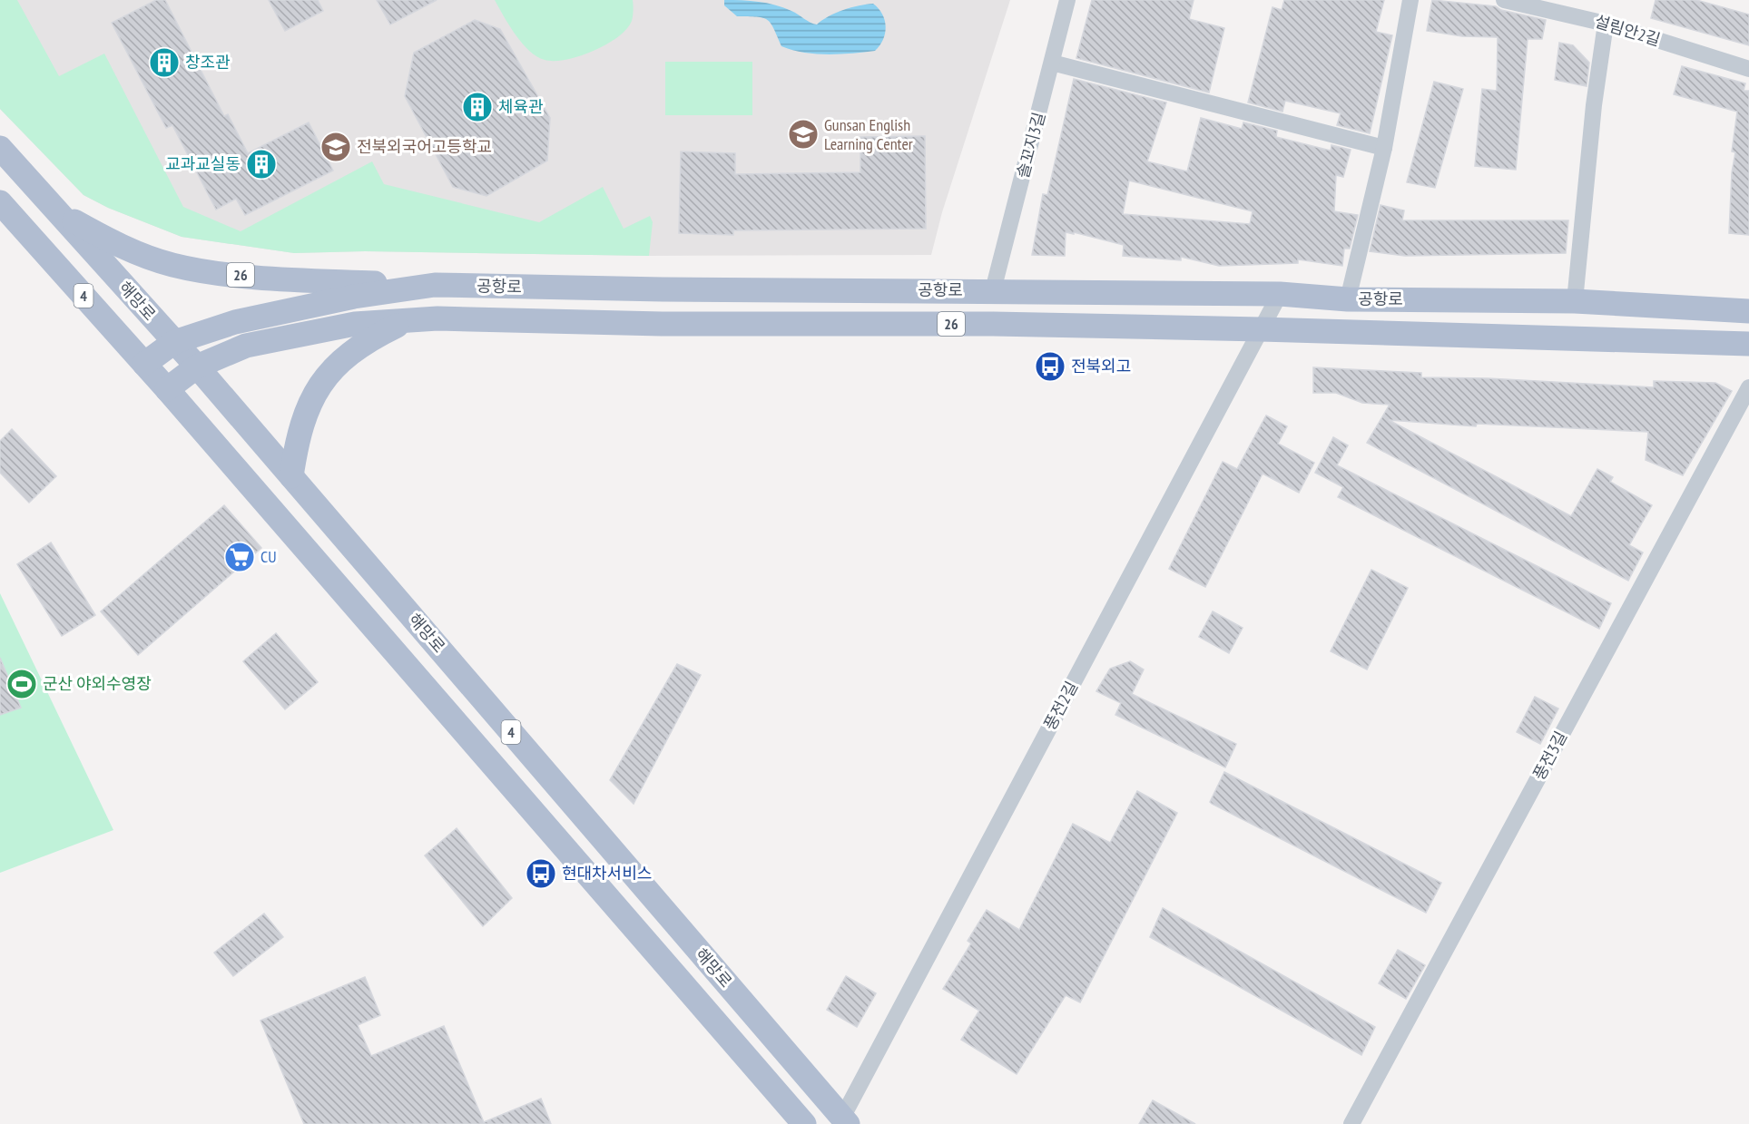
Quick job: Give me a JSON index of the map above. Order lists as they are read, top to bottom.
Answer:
{
  "streets": {
    "main road": [
      "26",
      "공항로",
      "4",
      "해망로"
    ],
    "street": [
      "설림안2길",
      "솔꼬지3길",
      "풍전2길",
      "풍전3길"
    ]
  },
  "crossings": [
    ["솔꼬지3길", "공항로"],
    ["26", "공항로"],
    ["26", "해망로"],
    ["공항로", "해망로"],
    ["공항로", "풍전2길"],
    ["해망로", "풍전2길"]
  ],
  "places": {
    "building": ["창조관", "체육관", "교과교실동"],
    "school or university": ["Gunsan English Learning Center", "전북외국어고등학교"],
    "bus stop": ["전북외고", "현대차서비스"],
    "supermarket": ["CU"],
    "sports": ["군산 야외수영장"]
  }
}
